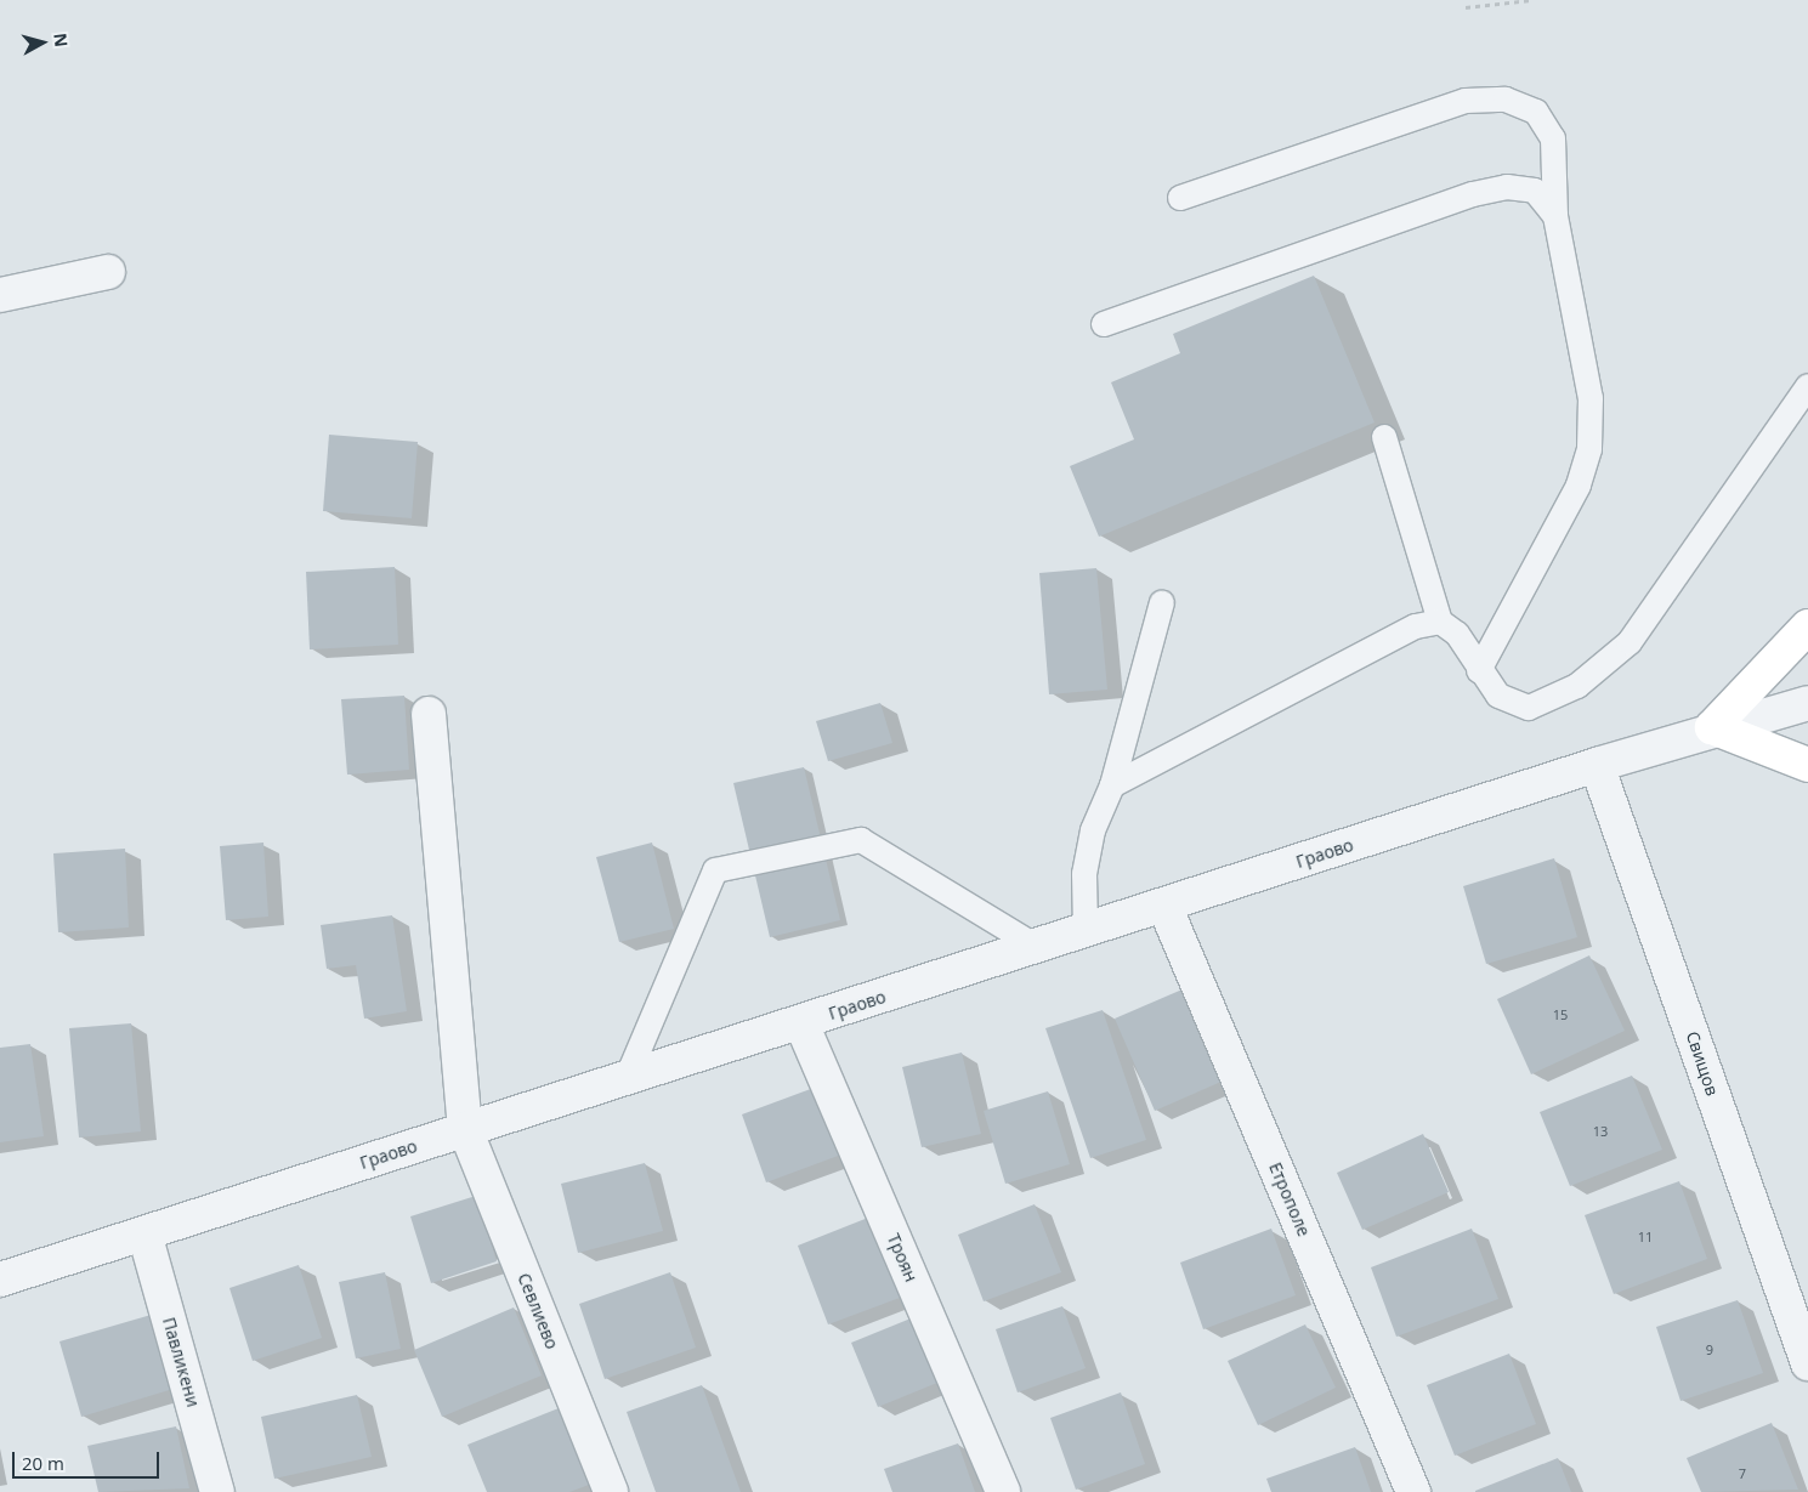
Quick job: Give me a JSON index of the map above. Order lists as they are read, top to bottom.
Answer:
{
  "streets": {
    "street": [
      "Граово",
      "Свищов",
      "Етрополе",
      "Троян",
      "Севлиево",
      "Павликени"
    ]
  },
  "crossings": [
    ["Граово", "Свищов"],
    ["Граово", "Етрополе"],
    ["Граово", "Троян"],
    ["Граово", "Севлиево"],
    ["Граово", "Павликени"]
  ],
  "house_numbers": [
    "15",
    "13",
    "11",
    "9",
    "7"
  ],
  "scale_bar": "20 m",
  "north": "right"
}
